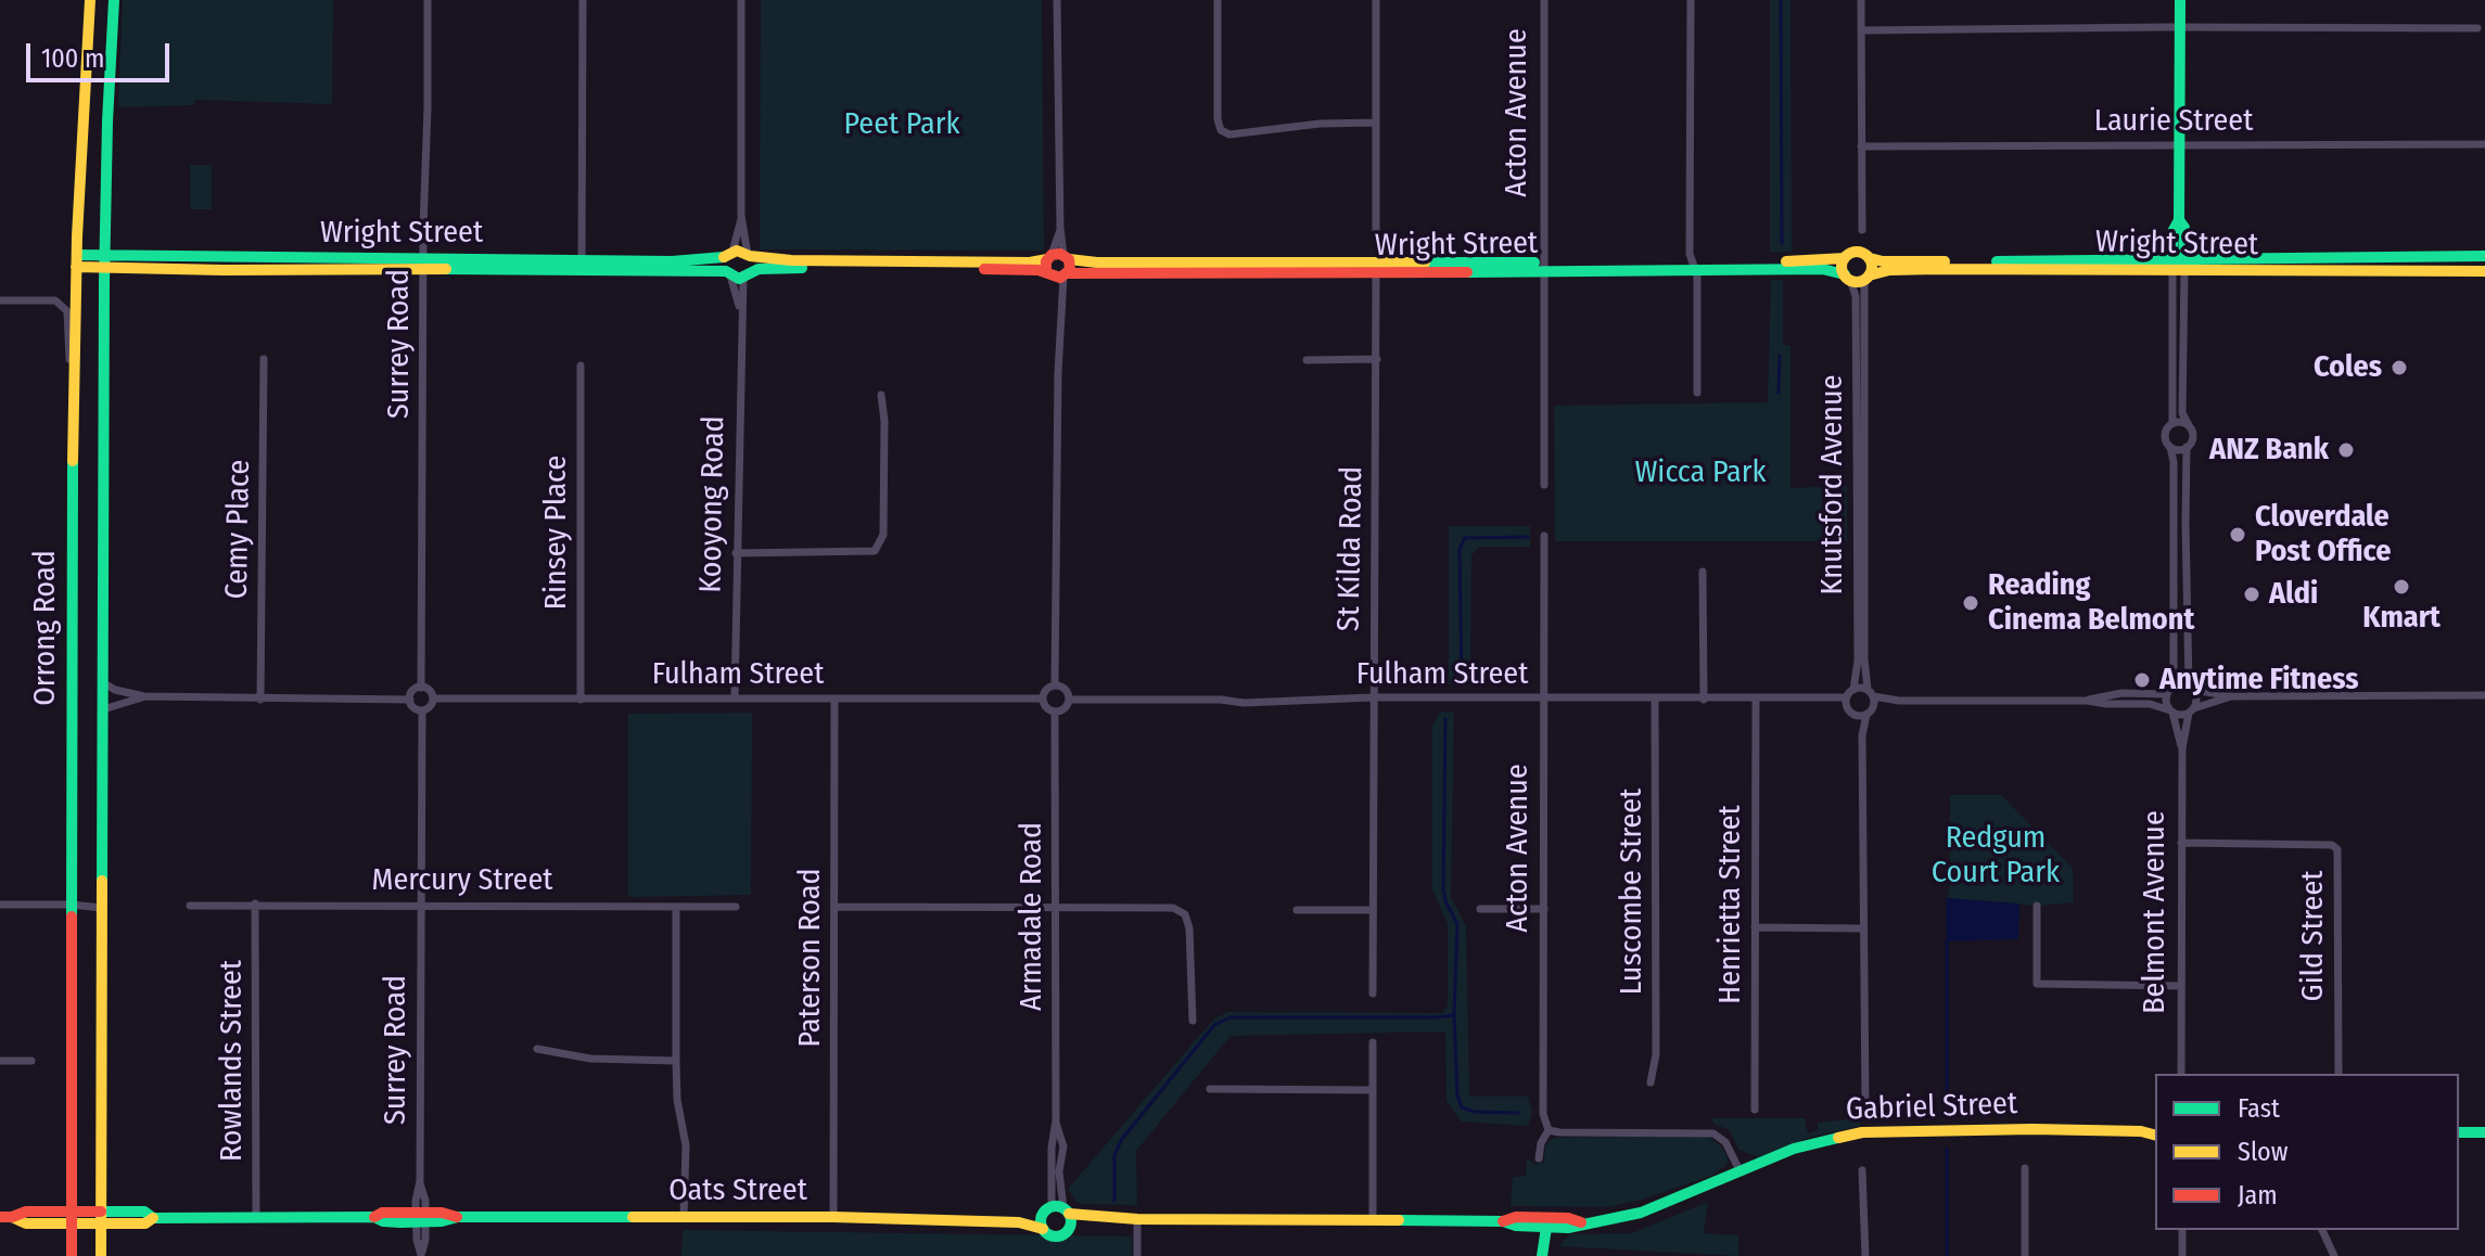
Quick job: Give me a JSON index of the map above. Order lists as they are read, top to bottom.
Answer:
{
  "streets": {
    "main road": [
      "Wright Street",
      "Orrong Road",
      "Belmont Avenue",
      "Gabriel Street",
      "Oats Street"
    ],
    "street": [
      "Acton Avenue",
      "Laurie Street",
      "Surrey Road",
      "Knutsford Avenue",
      "Kooyong Road",
      "Cemy Place",
      "Rinsey Place",
      "St Kilda Road",
      "Fulham Street",
      "Mercury Street",
      "Luscombe Street",
      "Henrietta Street",
      "Armadale Road",
      "Gild Street",
      "Paterson Road",
      "Rowlands Street"
    ]
  },
  "crossings": [
    ["Acton Avenue", "Wright Street"],
    ["Acton Avenue", "Fulham Street"],
    ["Laurie Street", "Belmont Avenue"],
    ["Wright Street", "Surrey Road"],
    ["Wright Street", "Knutsford Avenue"],
    ["Wright Street", "Kooyong Road"],
    ["Wright Street", "St Kilda Road"],
    ["Wright Street", "Orrong Road"],
    ["Wright Street", "Belmont Avenue"],
    ["Surrey Road", "Fulham Street"],
    ["Surrey Road", "Mercury Street"],
    ["Surrey Road", "Oats Street"],
    ["Kooyong Road", "Fulham Street"],
    ["Rinsey Place", "Fulham Street"],
    ["St Kilda Road", "Fulham Street"],
    ["Orrong Road", "Oats Street"],
    ["Fulham Street", "Luscombe Street"],
    ["Fulham Street", "Henrietta Street"],
    ["Fulham Street", "Armadale Road"],
    ["Fulham Street", "Paterson Road"],
    ["Mercury Street", "Rowlands Street"],
    ["Belmont Avenue", "Gild Street"],
    ["Armadale Road", "Oats Street"],
    ["Paterson Road", "Oats Street"],
    ["Rowlands Street", "Oats Street"],
    ["Gabriel Street", "Oats Street"]
  ],
  "parks": ["Peet Park", "Wicca Park", "Redgum Court Park"],
  "places": [
    "Coles",
    "ANZ Bank",
    "Cloverdale Post Office",
    "Kmart",
    "Aldi",
    "Reading Cinema Belmont",
    "Anytime Fitness"
  ],
  "legend": ["Fast", "Slow", "Jam"],
  "scale_bar": "100 m"
}
